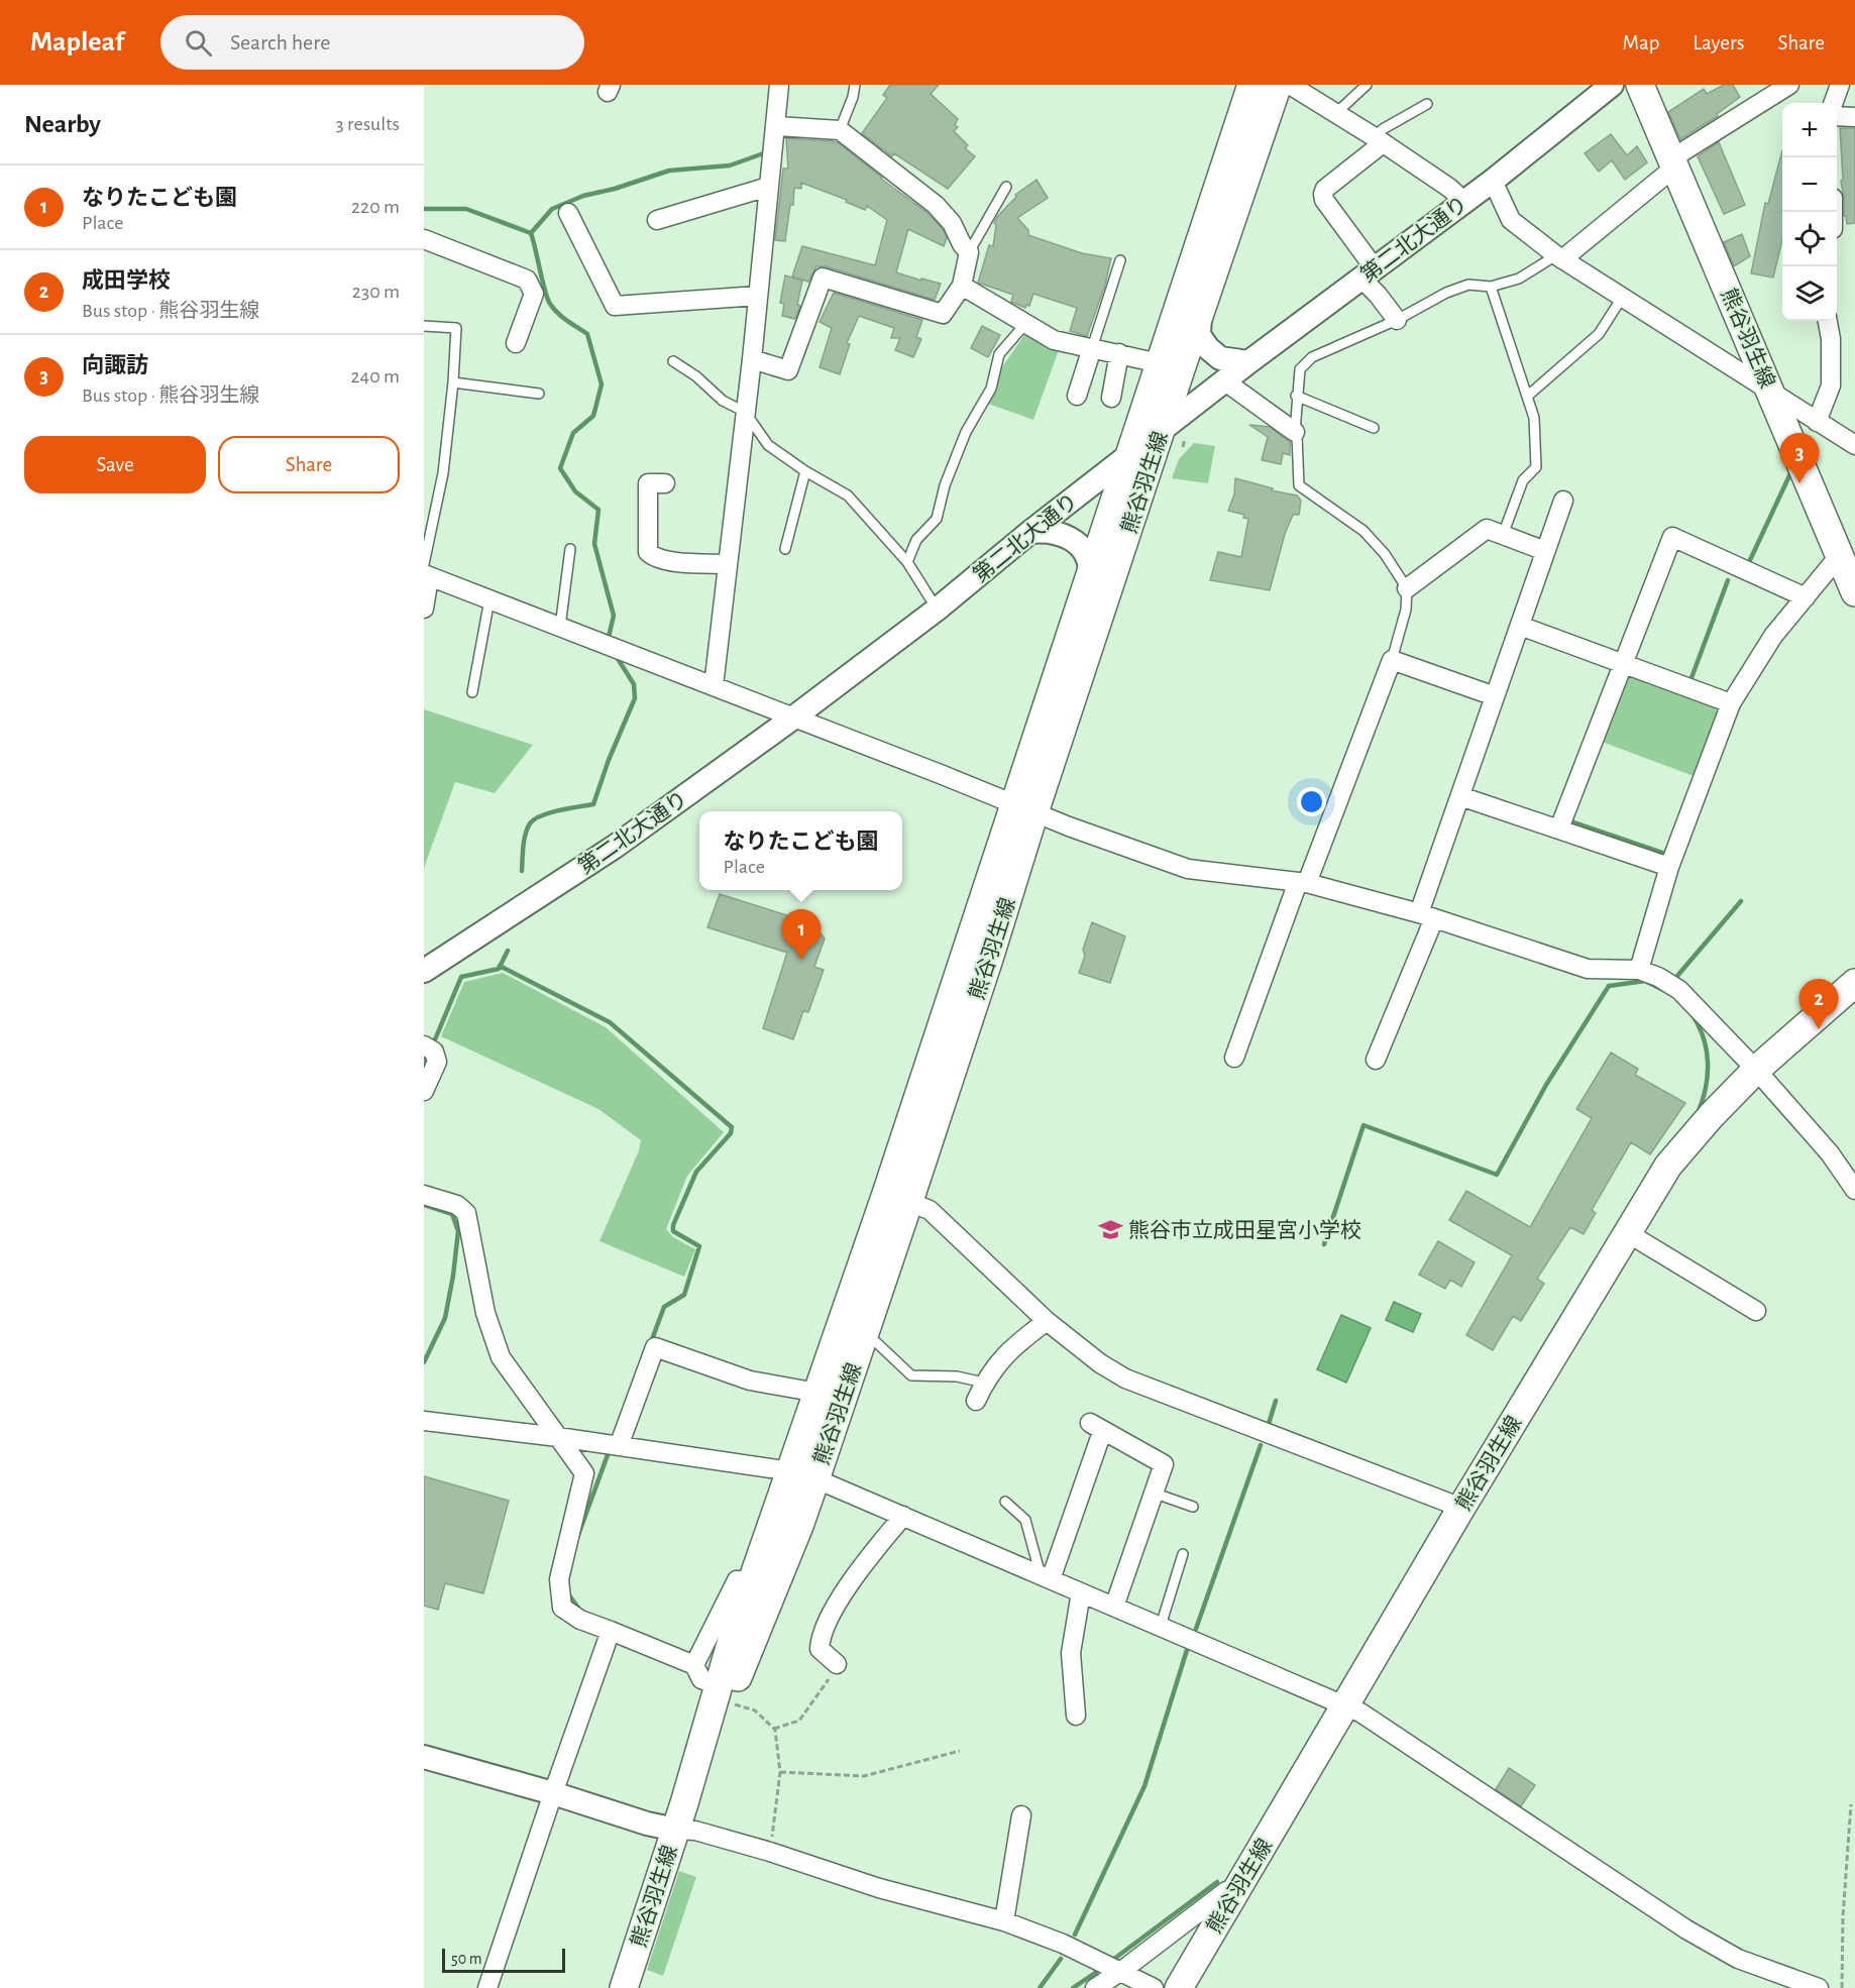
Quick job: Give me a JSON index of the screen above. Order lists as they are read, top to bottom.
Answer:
{
  "streets": {
    "main road": ["熊谷羽生線"],
    "street": ["第二北大通り"]
  },
  "crossings": [
    ["第二北大通り", "熊谷羽生線"]
  ],
  "places": {
    "school or university": ["熊谷市立成田星宮小学校"]
  },
  "scale_bar": "50 m",
  "page": {
    "header": "Mapleaf",
    "search": "Search here",
    "nav": ["Map", "Layers", "Share"],
    "heading": ["Nearby", "3 results"],
    "map_buttons": ["+", "−"],
    "list": [
      {
        "mark": "1",
        "name": "なりたこども園",
        "note": "Place",
        "value": "220 m"
      },
      {
        "mark": "2",
        "name": "成田学校",
        "note": "Bus stop · 熊谷羽生線",
        "value": "230 m"
      },
      {
        "mark": "3",
        "name": "向諏訪",
        "note": "Bus stop · 熊谷羽生線",
        "value": "240 m"
      }
    ],
    "buttons": ["Save", "Share"],
    "pins": ["3", "1", "2"],
    "popup": ["なりたこども園", "Place"],
    "scale": "50 m"
  }
}
